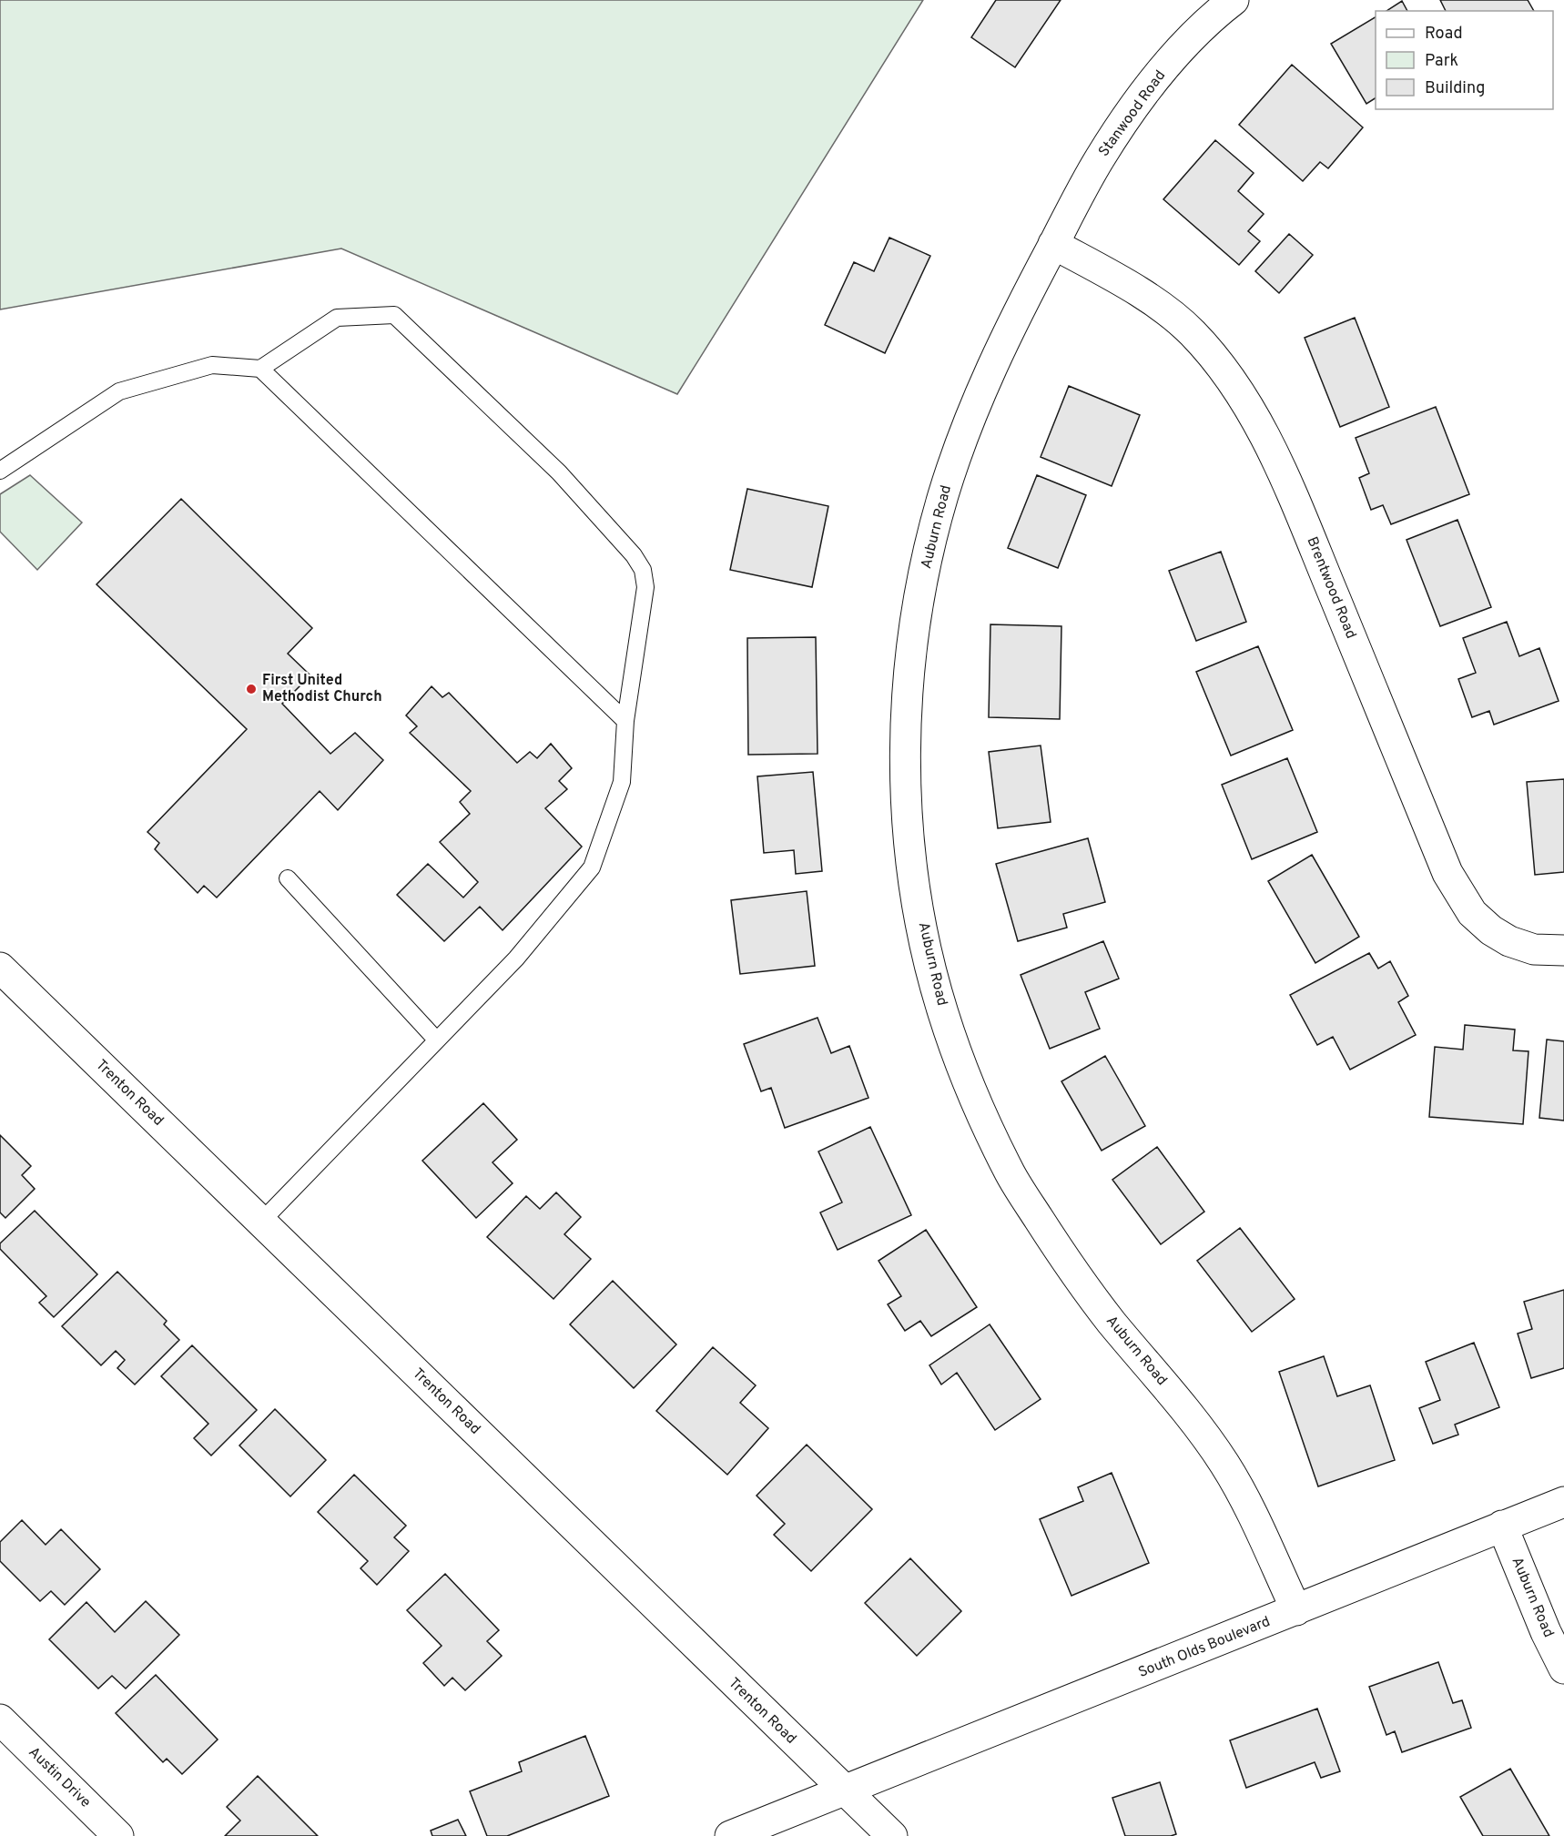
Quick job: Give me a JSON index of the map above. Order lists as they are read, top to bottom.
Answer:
{
  "streets": {
    "street": [
      "Stanwood Road",
      "Auburn Road",
      "Brentwood Road",
      "Trenton Road",
      "South Olds Boulevard",
      "Austin Drive"
    ]
  },
  "crossings": [
    ["Stanwood Road", "Auburn Road"],
    ["Stanwood Road", "Brentwood Road"],
    ["Auburn Road", "Brentwood Road"],
    ["Auburn Road", "South Olds Boulevard"],
    ["Trenton Road", "South Olds Boulevard"]
  ],
  "places": ["First United Methodist Church"],
  "legend": ["Road", "Park", "Building"]
}
